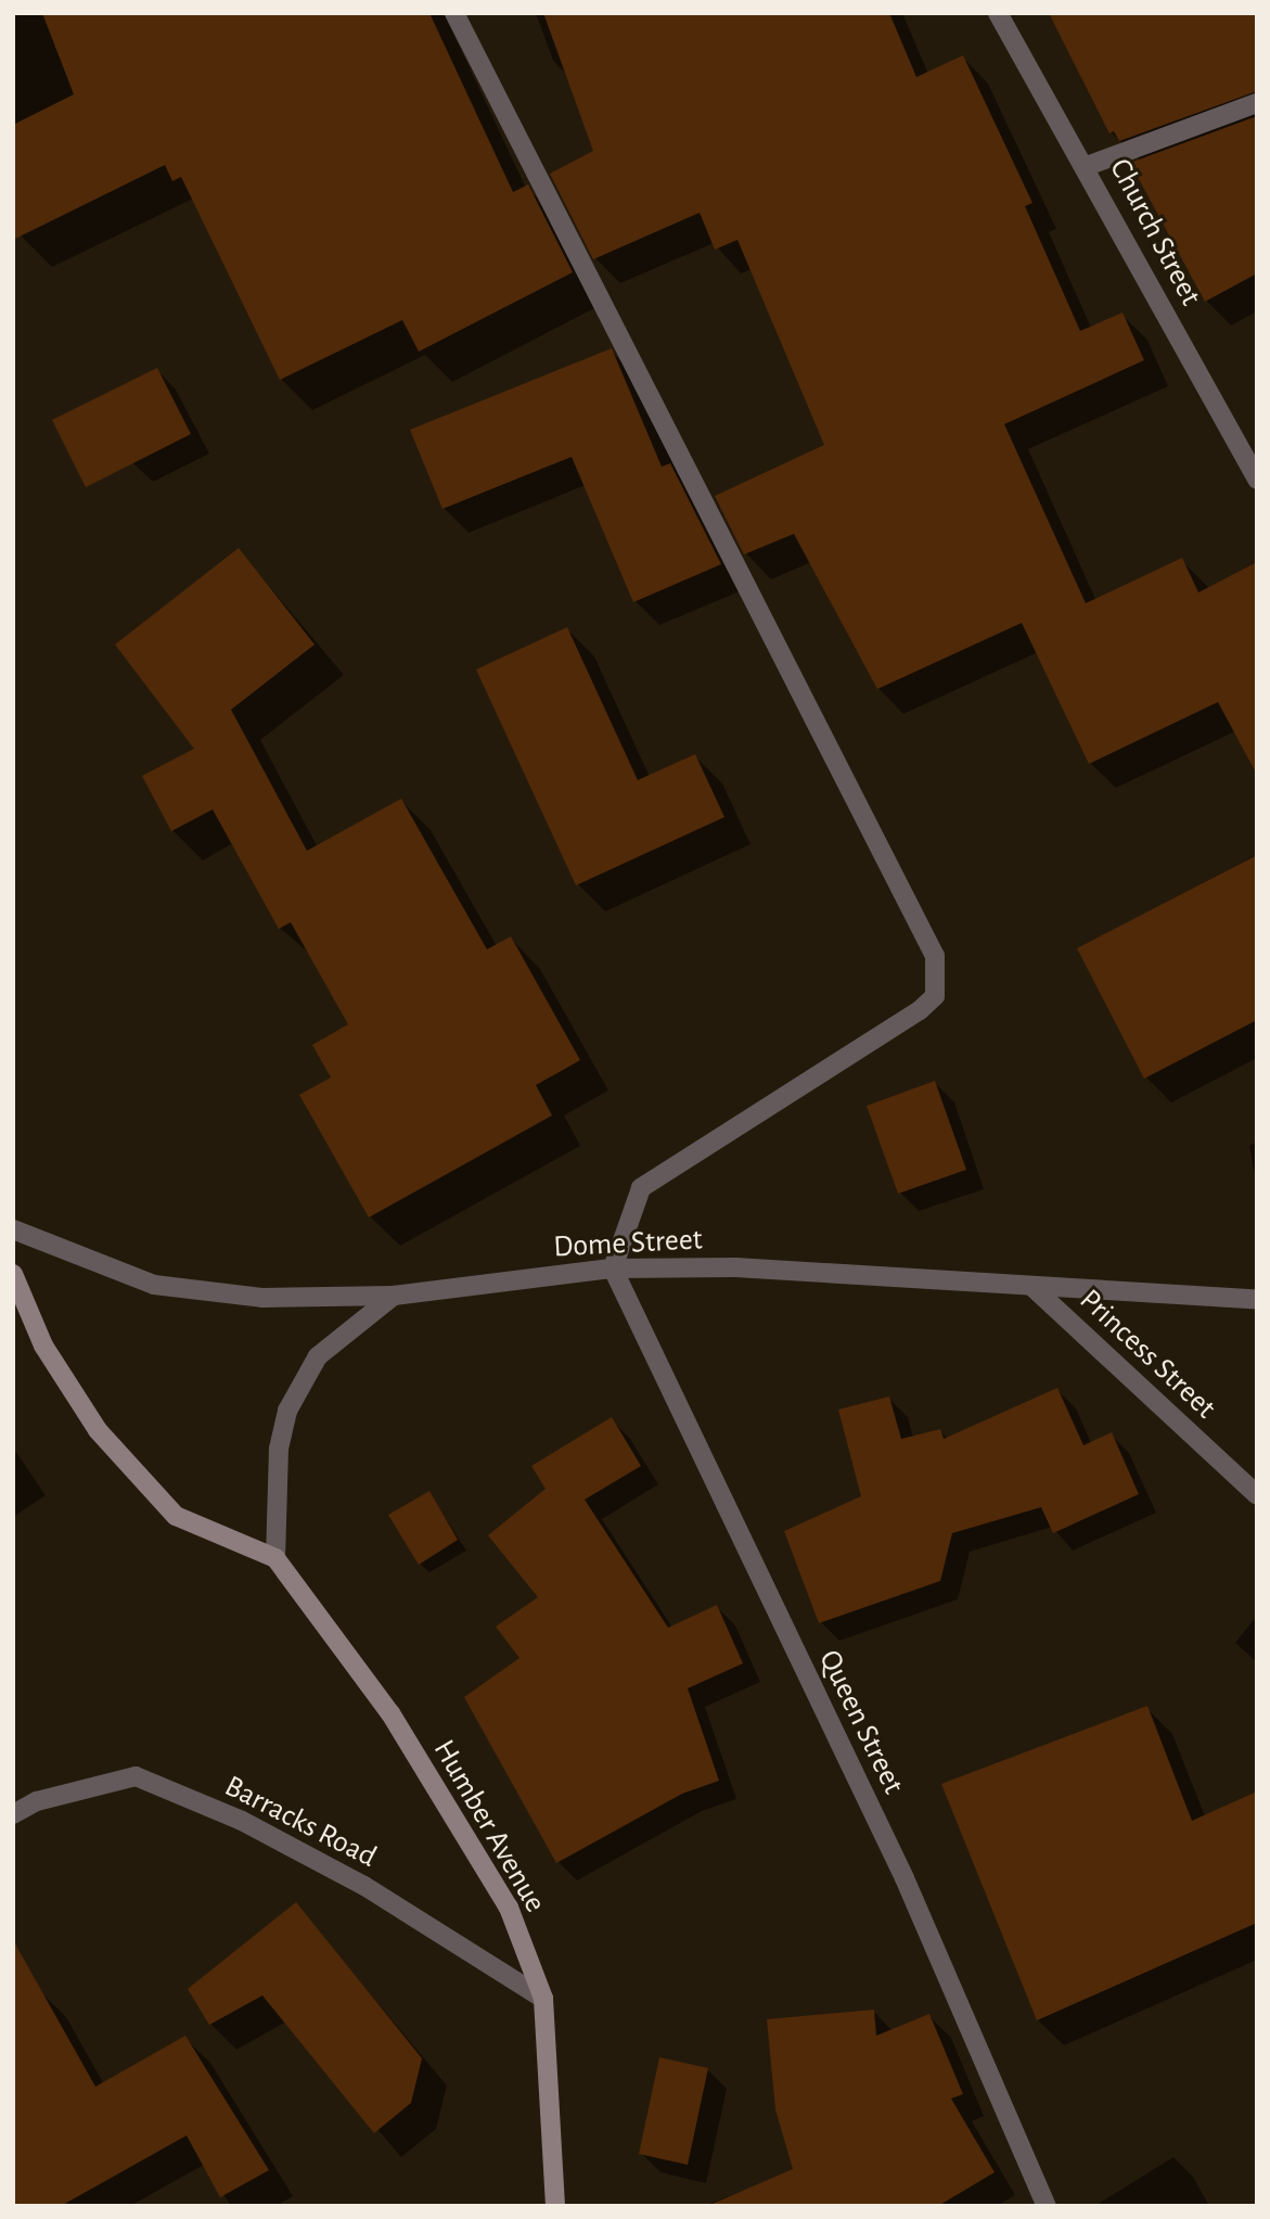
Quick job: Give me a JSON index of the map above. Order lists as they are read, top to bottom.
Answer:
{
  "streets": {
    "main road": ["Humber Avenue"],
    "street": [
      "Church Street",
      "Dome Street",
      "Princess Street",
      "Queen Street",
      "Barracks Road"
    ]
  },
  "crossings": [
    ["Dome Street", "Princess Street"],
    ["Dome Street", "Queen Street"],
    ["Barracks Road", "Humber Avenue"]
  ]
}
